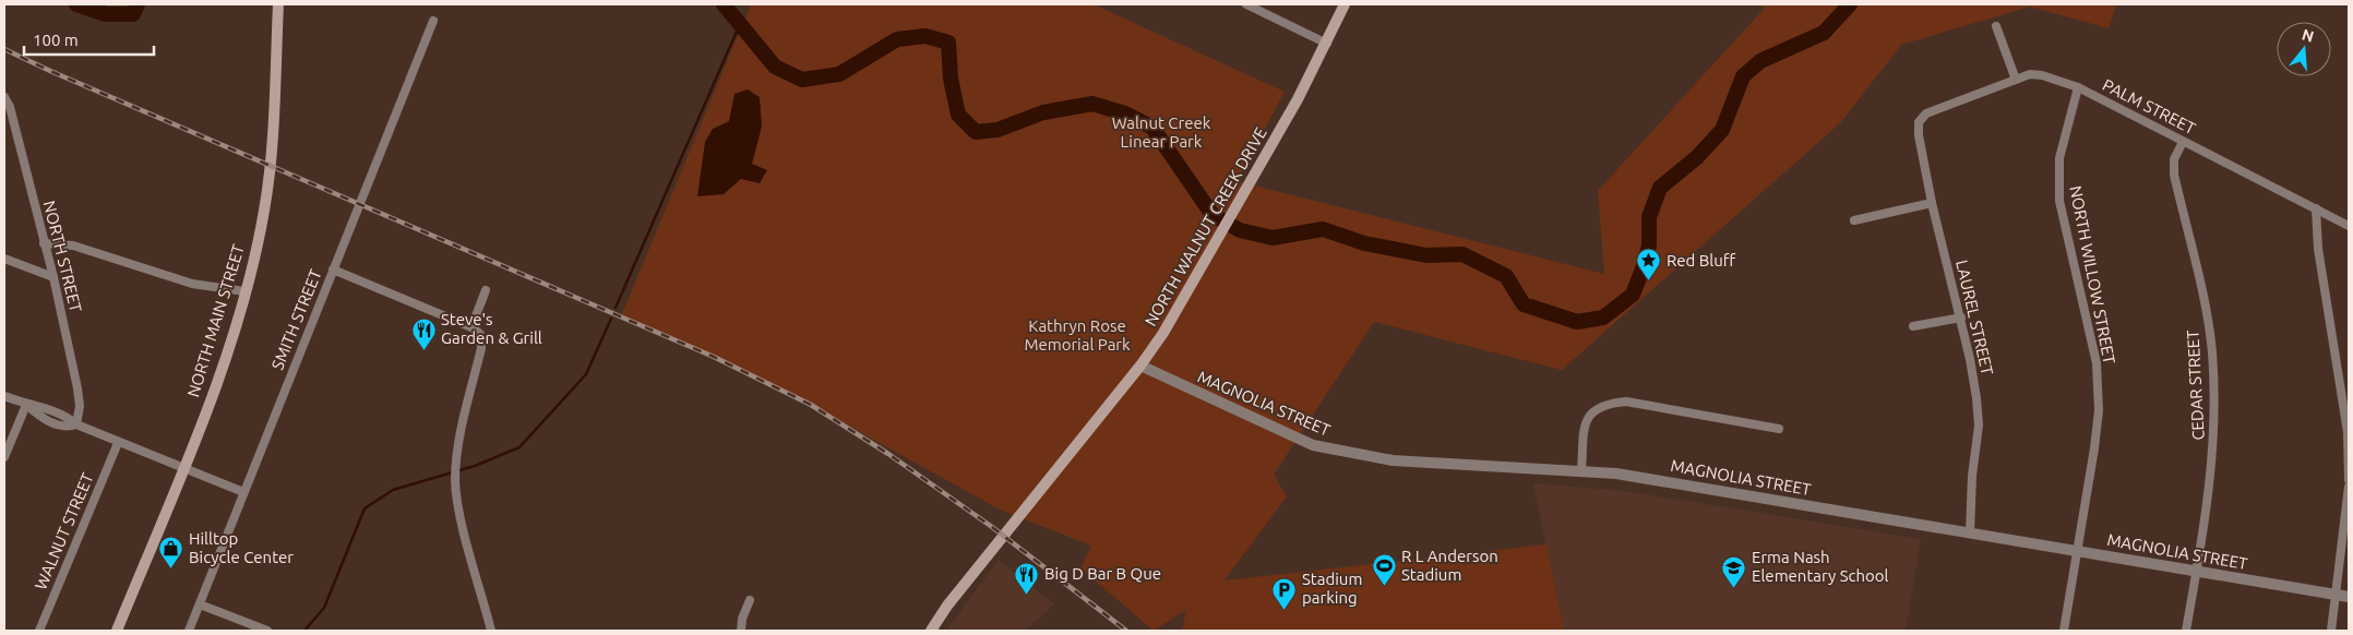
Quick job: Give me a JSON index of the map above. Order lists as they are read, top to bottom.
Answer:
{
  "streets": {
    "main road": ["NORTH WALNUT CREEK DRIVE", "NORTH MAIN STREET"],
    "street": [
      "PALM STREET",
      "NORTH STREET",
      "NORTH WILLOW STREET",
      "LAUREL STREET",
      "SMITH STREET",
      "CEDAR STREET",
      "MAGNOLIA STREET",
      "WALNUT STREET"
    ]
  },
  "crossings": [
    ["PALM STREET", "NORTH WILLOW STREET"],
    ["PALM STREET", "LAUREL STREET"],
    ["PALM STREET", "CEDAR STREET"],
    ["NORTH WALNUT CREEK DRIVE", "MAGNOLIA STREET"],
    ["NORTH WILLOW STREET", "MAGNOLIA STREET"],
    ["LAUREL STREET", "MAGNOLIA STREET"],
    ["CEDAR STREET", "MAGNOLIA STREET"]
  ],
  "parks": ["Walnut Creek Linear Park", "Kathryn Rose Memorial Park"],
  "places": {
    "place": ["Red Bluff"],
    "restaurant": ["Steve's Garden & Grill", "Big D Bar B Que"],
    "shop": ["Hilltop Bicycle Center"],
    "sports": ["R L Anderson Stadium"],
    "school or university": ["Erma Nash Elementary School"],
    "parking": ["Stadium parking"]
  },
  "scale_bar": "100 m",
  "north": "top"
}
